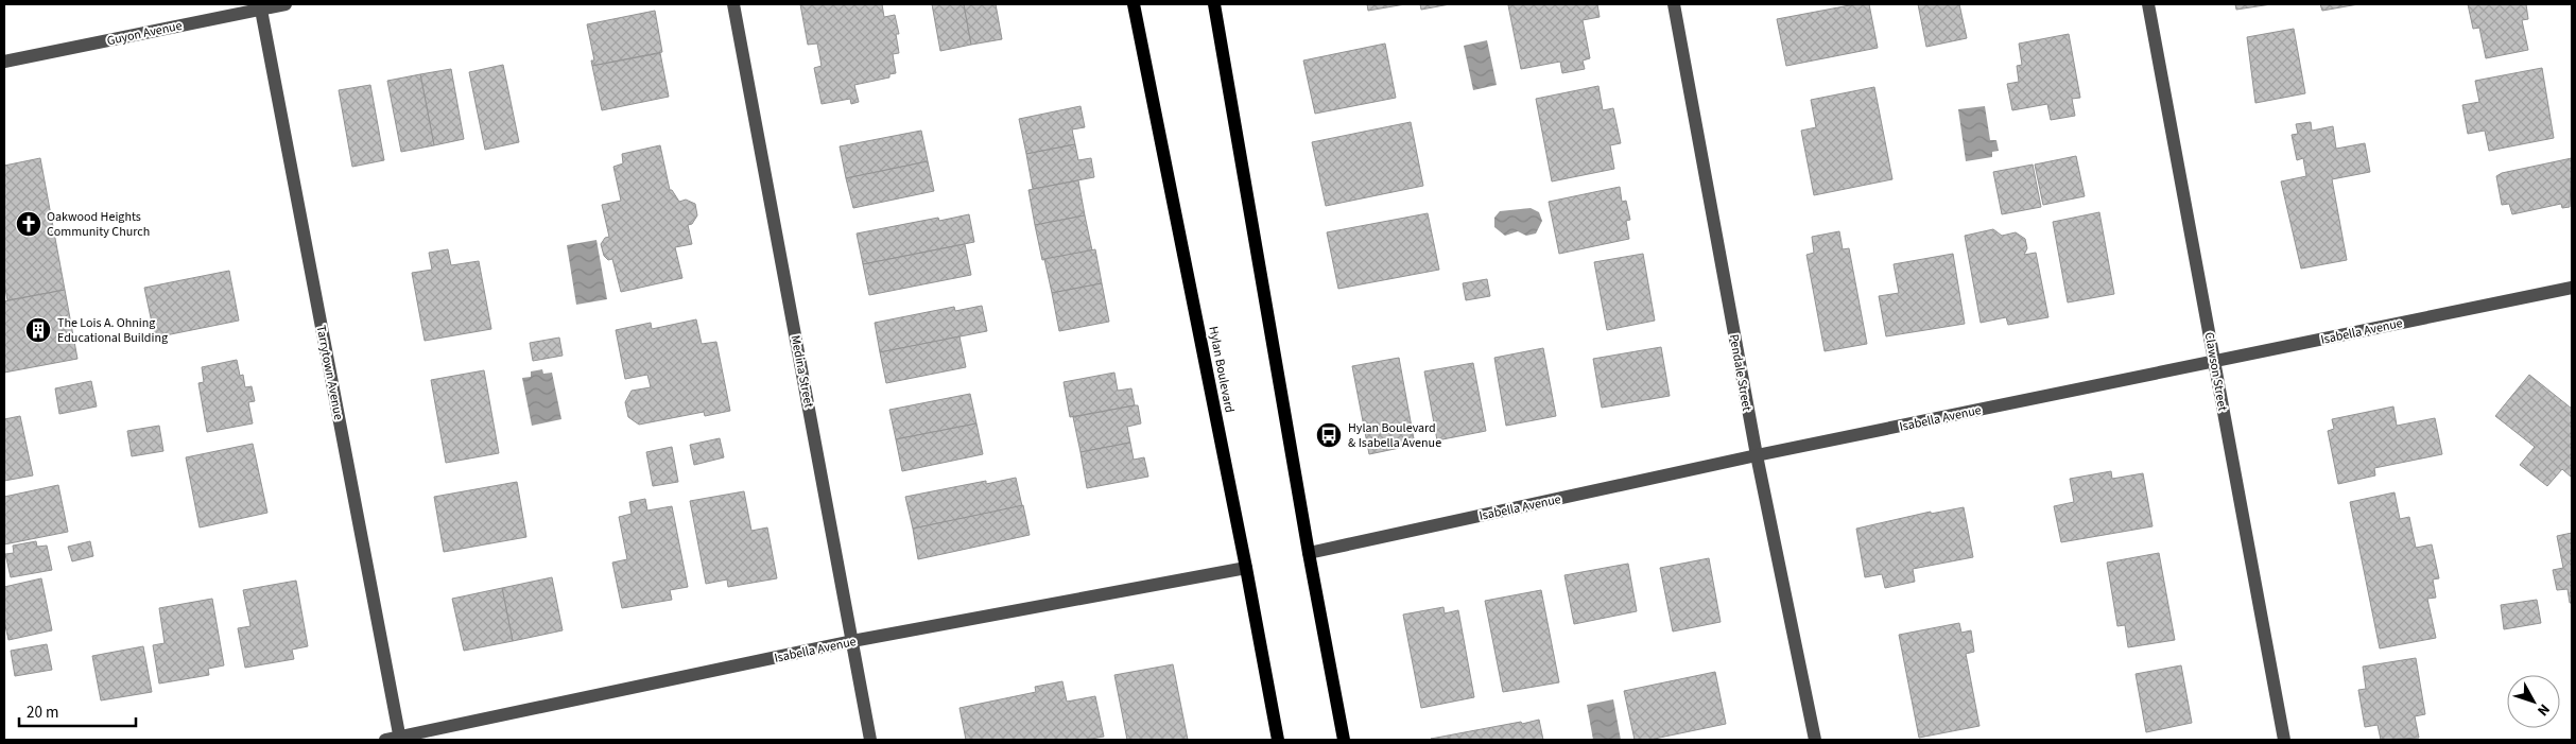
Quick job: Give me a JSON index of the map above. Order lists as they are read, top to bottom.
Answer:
{
  "streets": {
    "main road": ["Hylan Boulevard"],
    "street": [
      "Guyon Avenue",
      "Isabella Avenue",
      "Medina Street",
      "Clawson Street",
      "Tarrytown Avenue",
      "Pendale Street"
    ]
  },
  "crossings": [
    ["Guyon Avenue", "Tarrytown Avenue"],
    ["Isabella Avenue", "Hylan Boulevard"],
    ["Isabella Avenue", "Medina Street"],
    ["Isabella Avenue", "Clawson Street"],
    ["Isabella Avenue", "Tarrytown Avenue"],
    ["Isabella Avenue", "Pendale Street"]
  ],
  "places": {
    "church": ["Oakwood Heights Community Church"],
    "building": ["The Lois A. Ohning Educational Building"],
    "bus stop": ["Hylan Boulevard & Isabella Avenue"]
  },
  "scale_bar": "20 m",
  "north": "bottom right"
}
